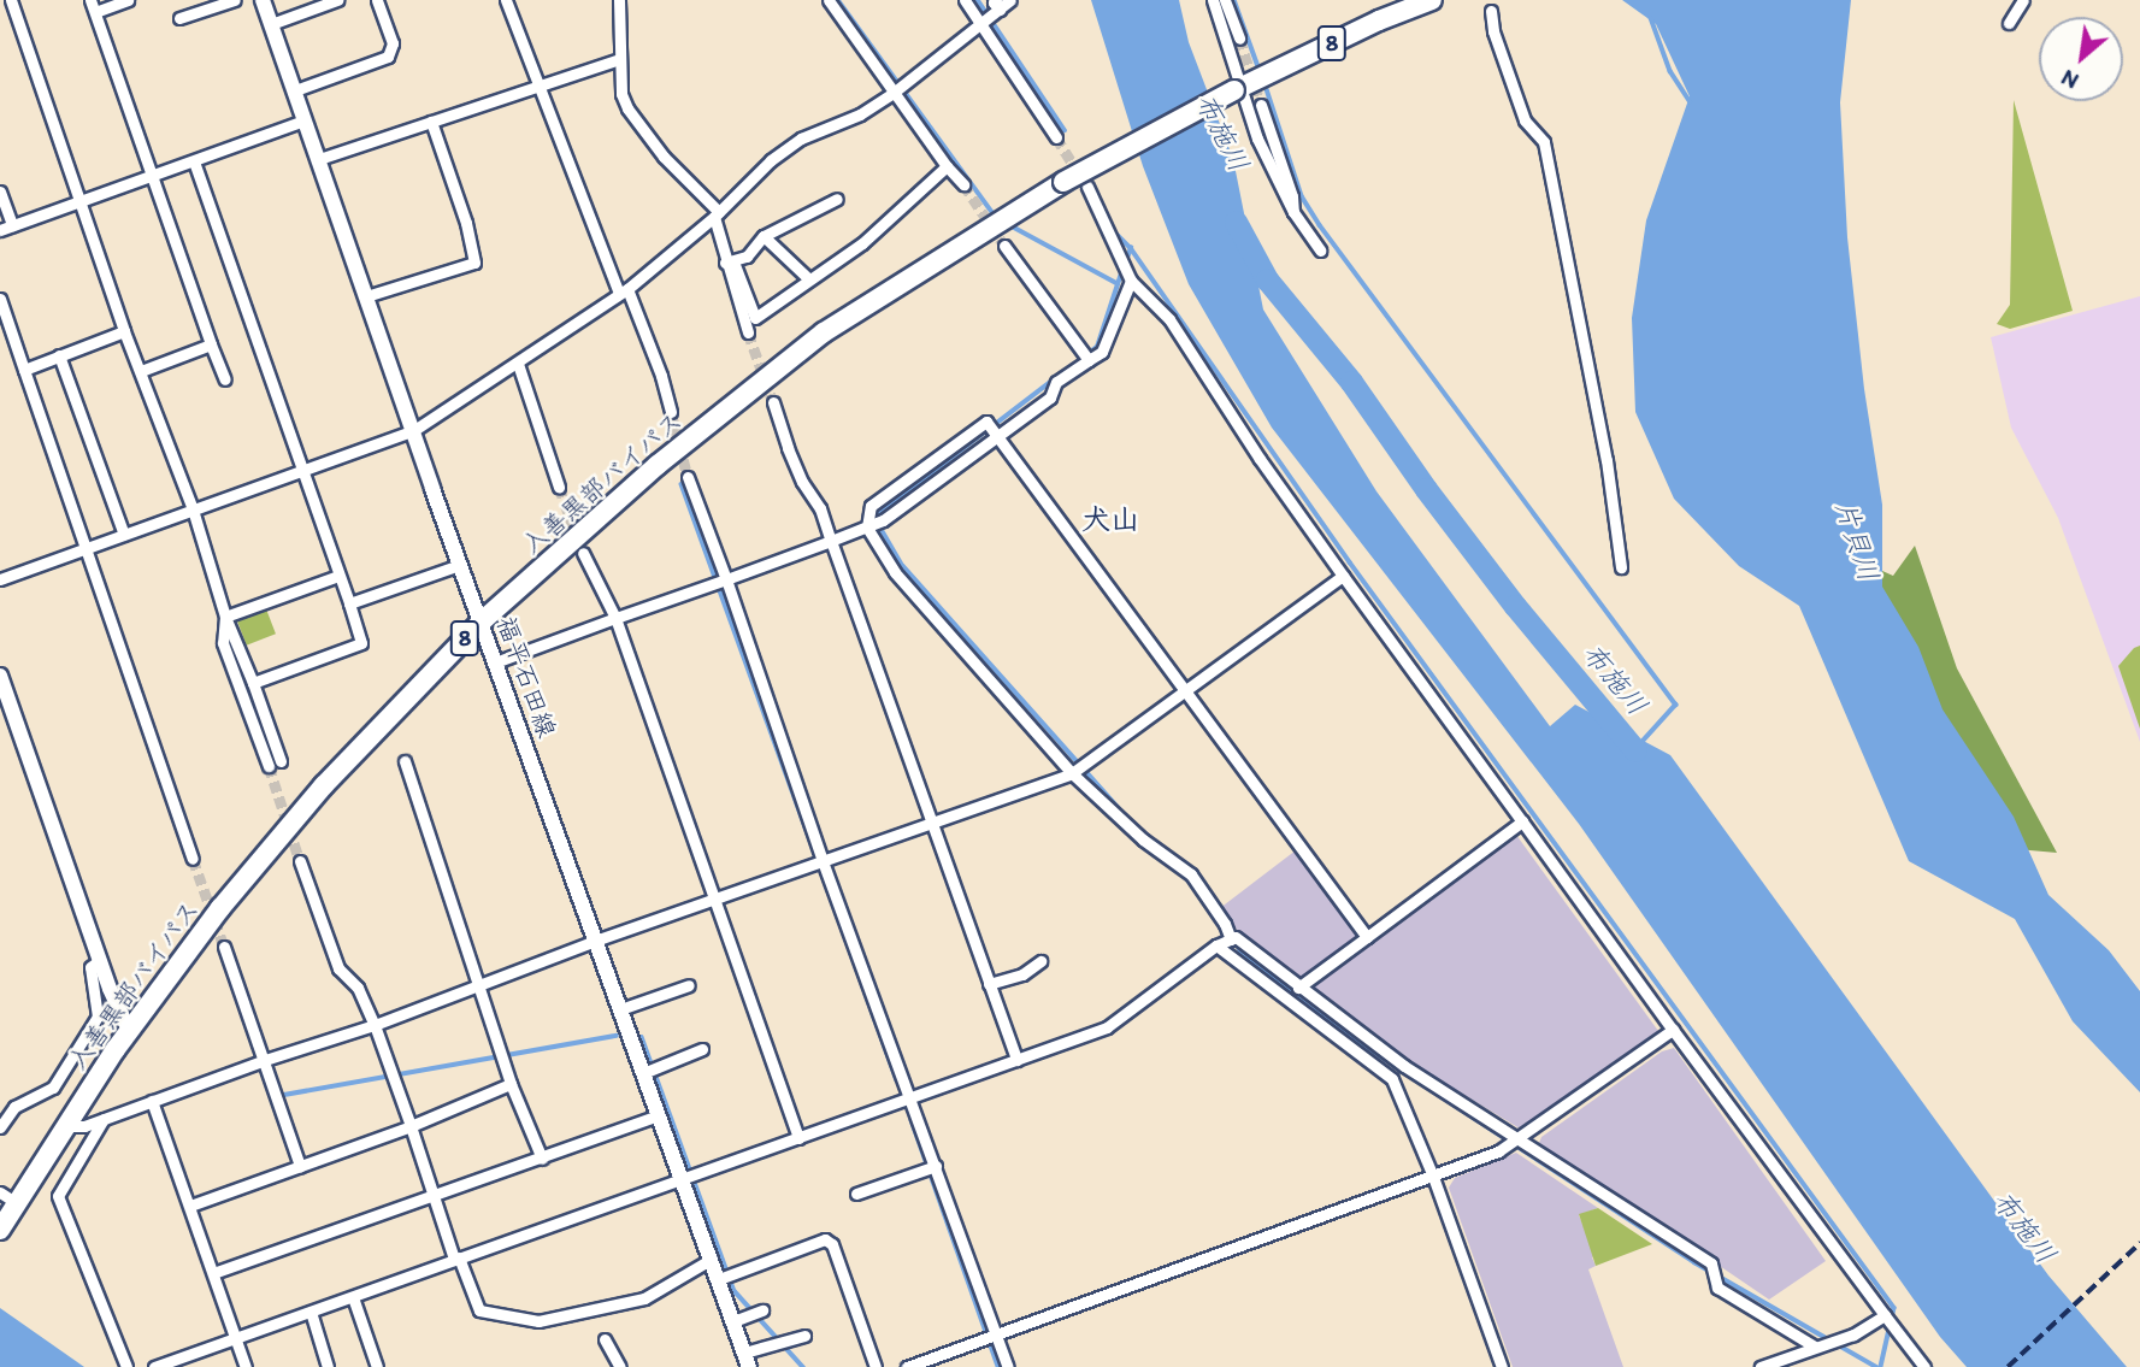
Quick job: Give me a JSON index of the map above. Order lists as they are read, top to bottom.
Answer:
{
  "streets": {
    "highway": ["8", "入善黒部バイパス"],
    "main road": ["福平石田線"]
  },
  "crossings": [
    ["入善黒部バイパス", "福平石田線"]
  ],
  "districts": ["犬山"],
  "water": ["布施川", "片貝川"],
  "north": "bottom left"
}
